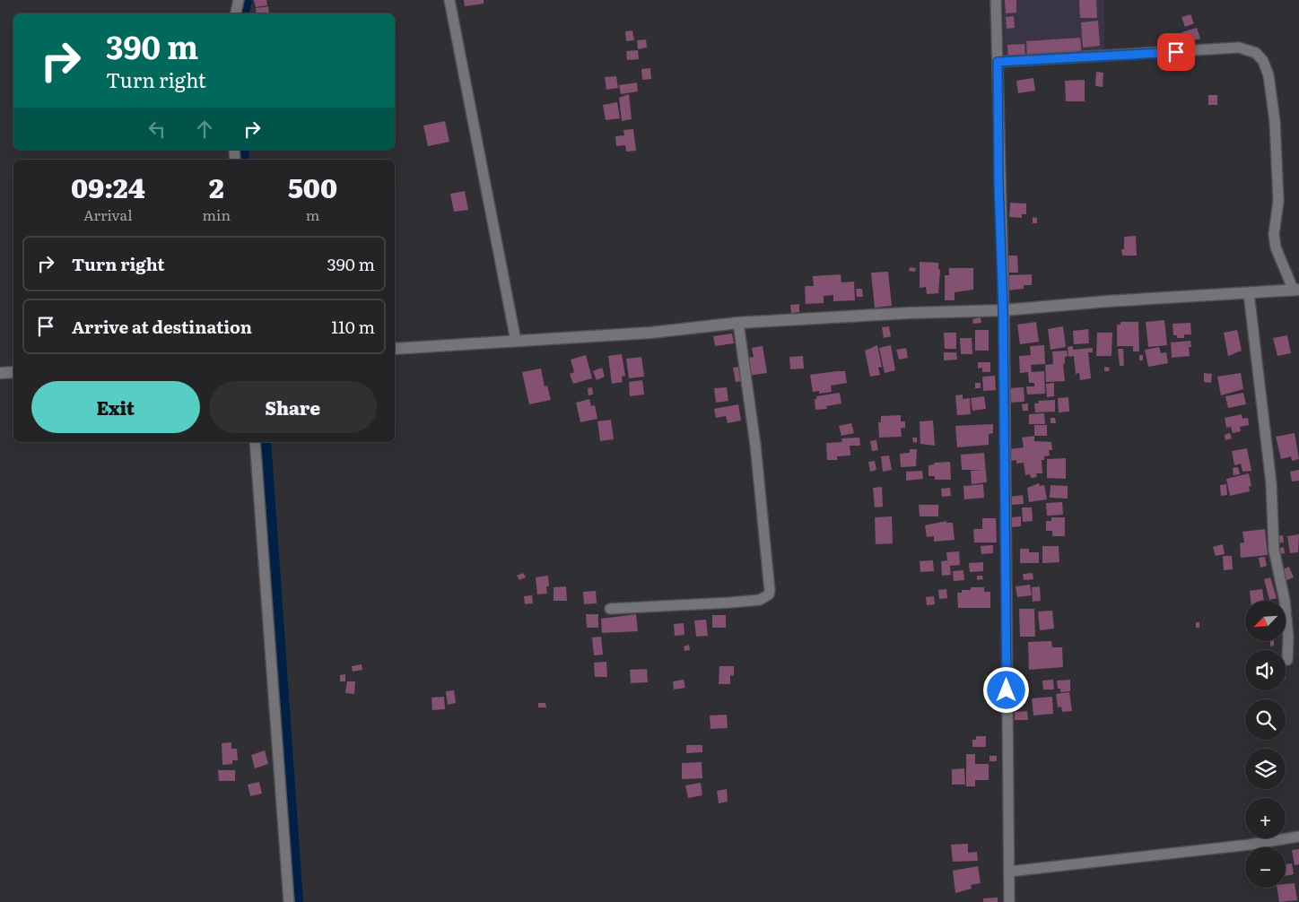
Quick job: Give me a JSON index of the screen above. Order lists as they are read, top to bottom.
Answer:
{
  "north": "bottom left",
  "page": {
    "turn": ["390 m", "Turn right"],
    "eta": [
      "09:24",
      "Arrival",
      "2",
      "min",
      "500",
      "m"
    ],
    "list": [
      {
        "name": "Turn right",
        "value": "390 m"
      },
      {
        "name": "Arrive at destination",
        "value": "110 m"
      }
    ],
    "buttons": ["Exit", "Share"],
    "map_buttons": ["+", "−"]
  }
}
